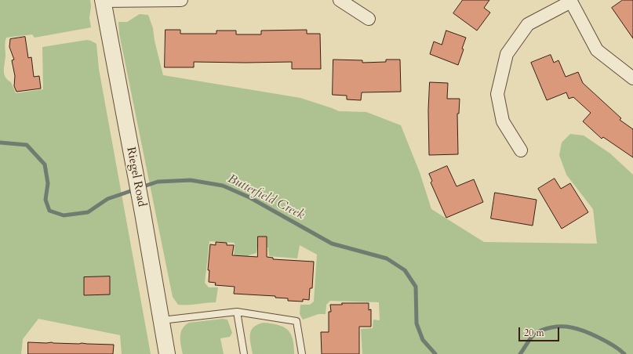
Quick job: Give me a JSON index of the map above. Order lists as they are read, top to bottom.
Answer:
{
  "streets": {
    "street": ["Riegel Road"]
  },
  "water": ["Butterfield Creek"],
  "scale_bar": "20 m"
}
